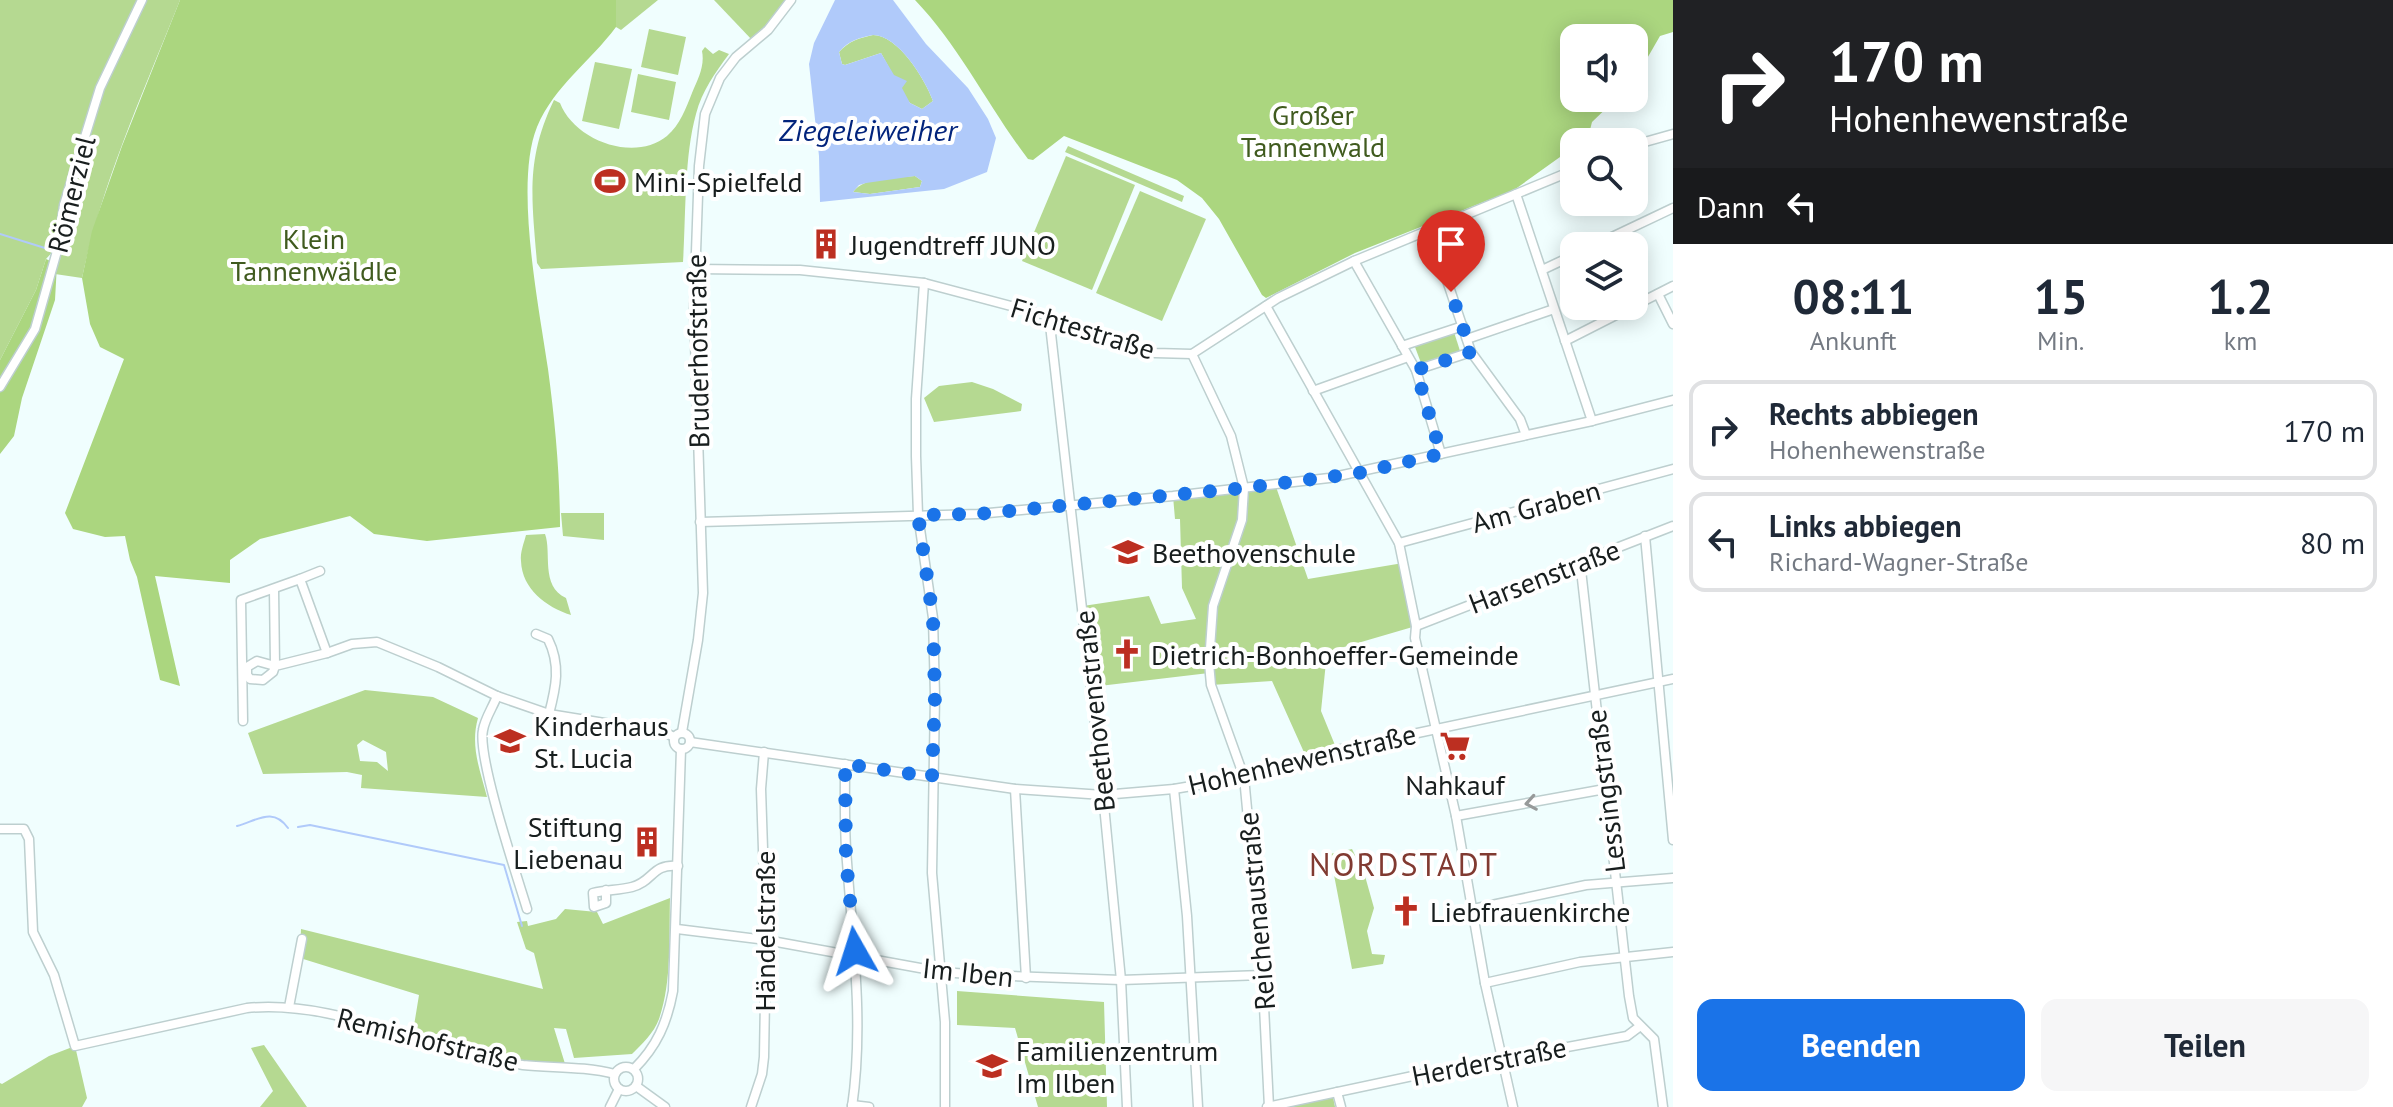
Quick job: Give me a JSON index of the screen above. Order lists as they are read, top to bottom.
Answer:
{
  "streets": {
    "street": [
      "Römerziel",
      "Fichtestraße",
      "Bruderhofstraße",
      "Am Graben",
      "Harsenstraße",
      "Beethovenstraße",
      "Hohenhewenstraße",
      "Lessingstraße",
      "Reichenaustraße",
      "Händelstraße",
      "Im Iben",
      "Remishofstraße",
      "Herderstraße"
    ]
  },
  "crossings": [
    ["Fichtestraße", "Bruderhofstraße"],
    ["Fichtestraße", "Beethovenstraße"],
    ["Fichtestraße", "Reichenaustraße"],
    ["Harsenstraße", "Lessingstraße"],
    ["Beethovenstraße", "Hohenhewenstraße"],
    ["Beethovenstraße", "Im Iben"],
    ["Hohenhewenstraße", "Lessingstraße"],
    ["Hohenhewenstraße", "Reichenaustraße"],
    ["Hohenhewenstraße", "Händelstraße"],
    ["Lessingstraße", "Herderstraße"],
    ["Reichenaustraße", "Im Iben"],
    ["Reichenaustraße", "Herderstraße"],
    ["Händelstraße", "Im Iben"]
  ],
  "districts": ["NORDSTADT"],
  "water": ["Ziegeleiweiher"],
  "parks": ["Großer Tannenwald", "Klein Tannenwäldle"],
  "places": {
    "sports": ["Mini-Spielfeld"],
    "building": ["Jugendtreff JUNO", "Stiftung Liebenau"],
    "school or university": ["Beethovenschule", "Kinderhaus St. Lucia", "Familienzentrum Im Ilben"],
    "church": ["Dietrich-Bonhoeffer-Gemeinde", "Liebfrauenkirche"],
    "supermarket": ["Nahkauf"]
  },
  "page": {
    "turn": ["170 m", "Hohenhewenstraße"],
    "then": "Dann",
    "eta": [
      "08:11",
      "Ankunft",
      "15",
      "Min.",
      "1.2",
      "km"
    ],
    "list": [
      {
        "name": "Rechts abbiegen",
        "note": "Hohenhewenstraße",
        "value": "170 m"
      },
      {
        "name": "Links abbiegen",
        "note": "Richard-Wagner-Straße",
        "value": "80 m"
      }
    ],
    "buttons": ["Beenden", "Teilen"]
  }
}
